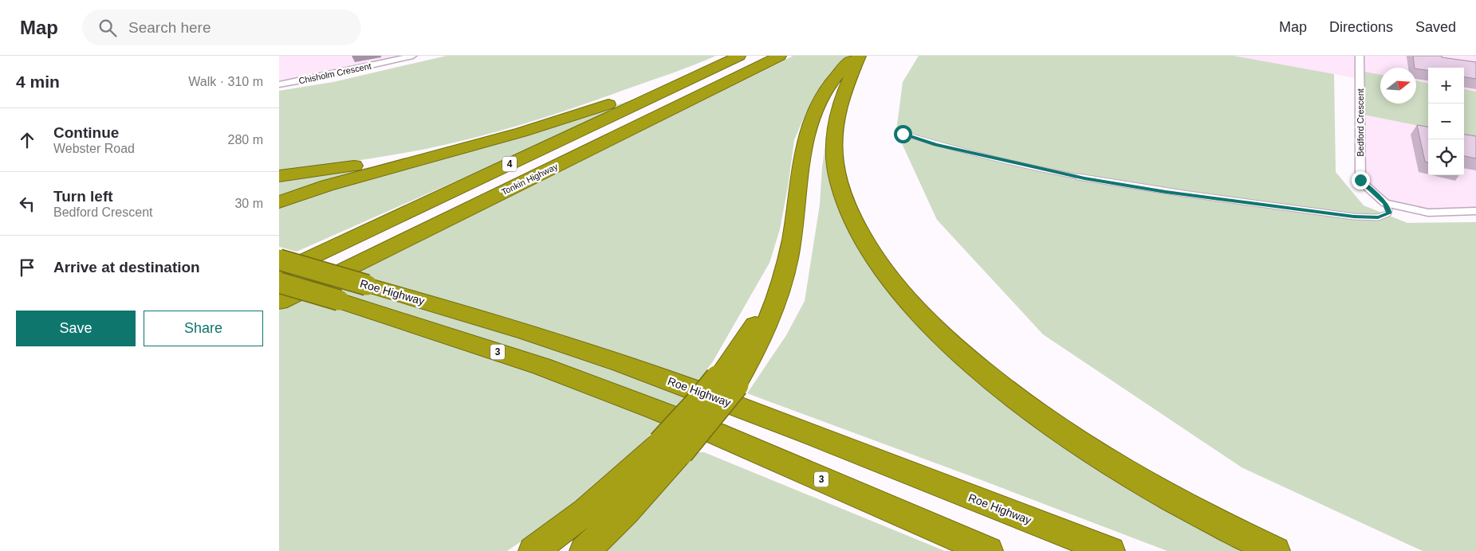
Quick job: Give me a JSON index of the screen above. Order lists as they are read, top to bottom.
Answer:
{
  "streets": {
    "highway": [
      "4",
      "Tonkin Highway",
      "Roe Highway",
      "3"
    ],
    "street": ["Chisholm Crescent", "Bedford Crescent"]
  },
  "north": "right",
  "page": {
    "header": "Map",
    "search": "Search here",
    "nav": ["Map", "Directions", "Saved"],
    "heading": ["4 min", "Walk · 310 m"],
    "map_buttons": ["+", "−"],
    "list": [
      ["Continue", "Webster Road", "280 m"],
      ["Turn left", "Bedford Crescent", "30 m"],
      "Arrive at destination"
    ],
    "buttons": ["Save", "Share"]
  }
}
